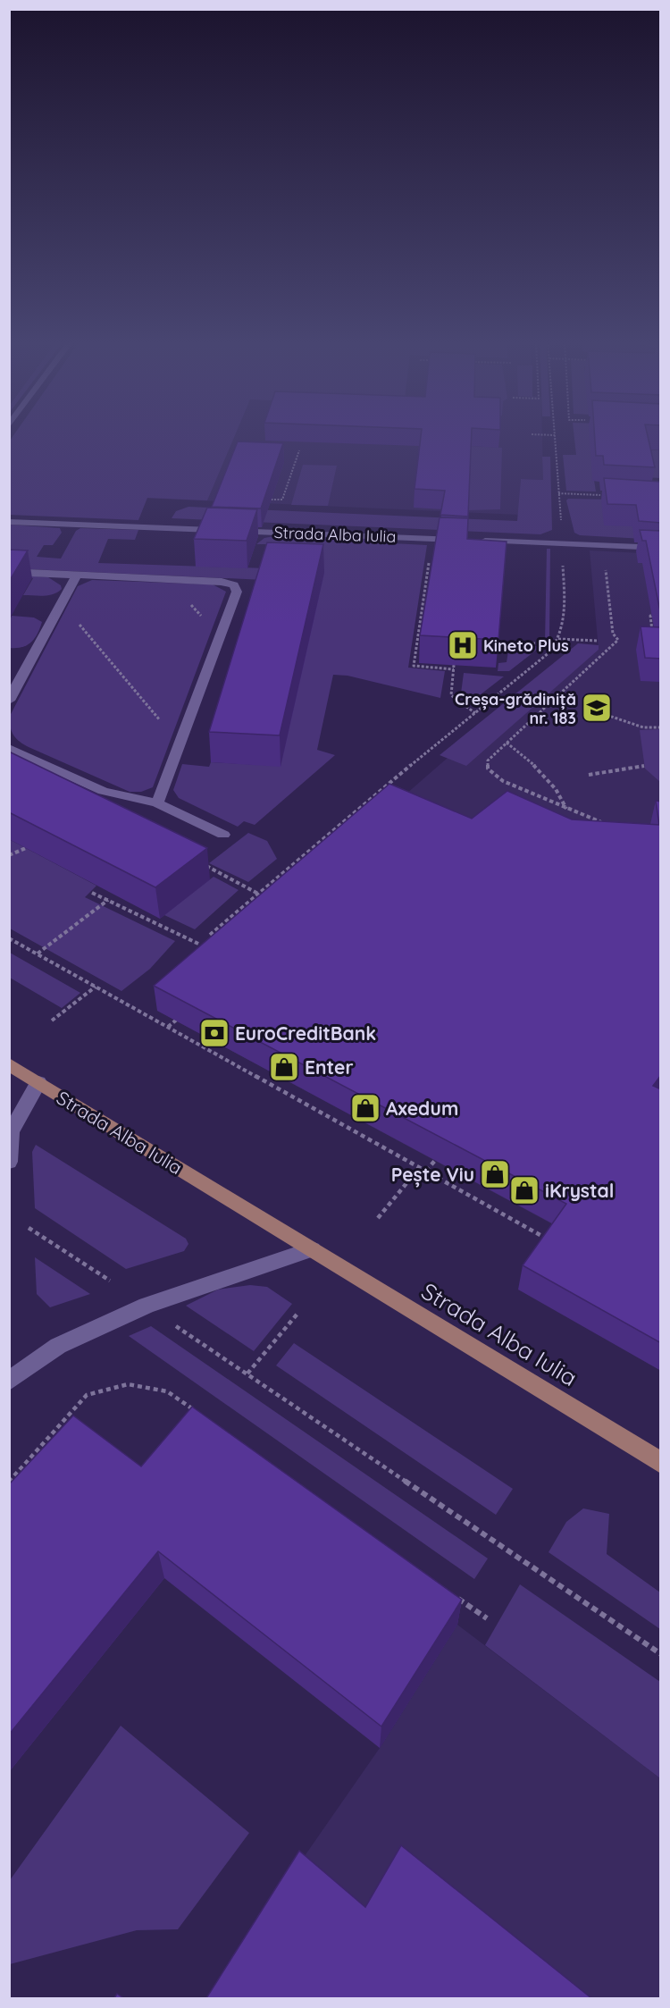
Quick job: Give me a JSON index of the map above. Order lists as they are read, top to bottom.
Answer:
{
  "streets": {
    "main road": ["Strada Alba Iulia"]
  },
  "places": {
    "hospital": ["Kineto Plus"],
    "school or university": ["Creșa-grădiniță nr. 183"],
    "bank": ["EuroCreditBank"],
    "shop": [
      "Enter",
      "Axedum",
      "Pește Viu",
      "iKrystal"
    ]
  }
}
